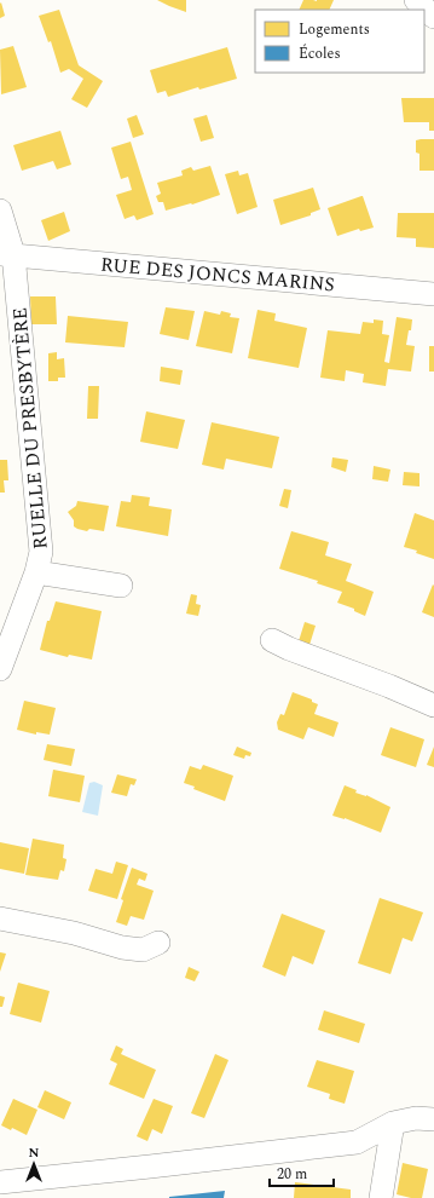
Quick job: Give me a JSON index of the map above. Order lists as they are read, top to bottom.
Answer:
{
  "streets": {
    "street": ["RUE DES JONCS MARINS", "RUELLE DU PRESBYTÈRE"]
  },
  "crossings": [
    ["RUE DES JONCS MARINS", "RUELLE DU PRESBYTÈRE"]
  ],
  "legend": ["Logements", "Écoles"],
  "scale_bar": "20 m",
  "north": "top"
}
